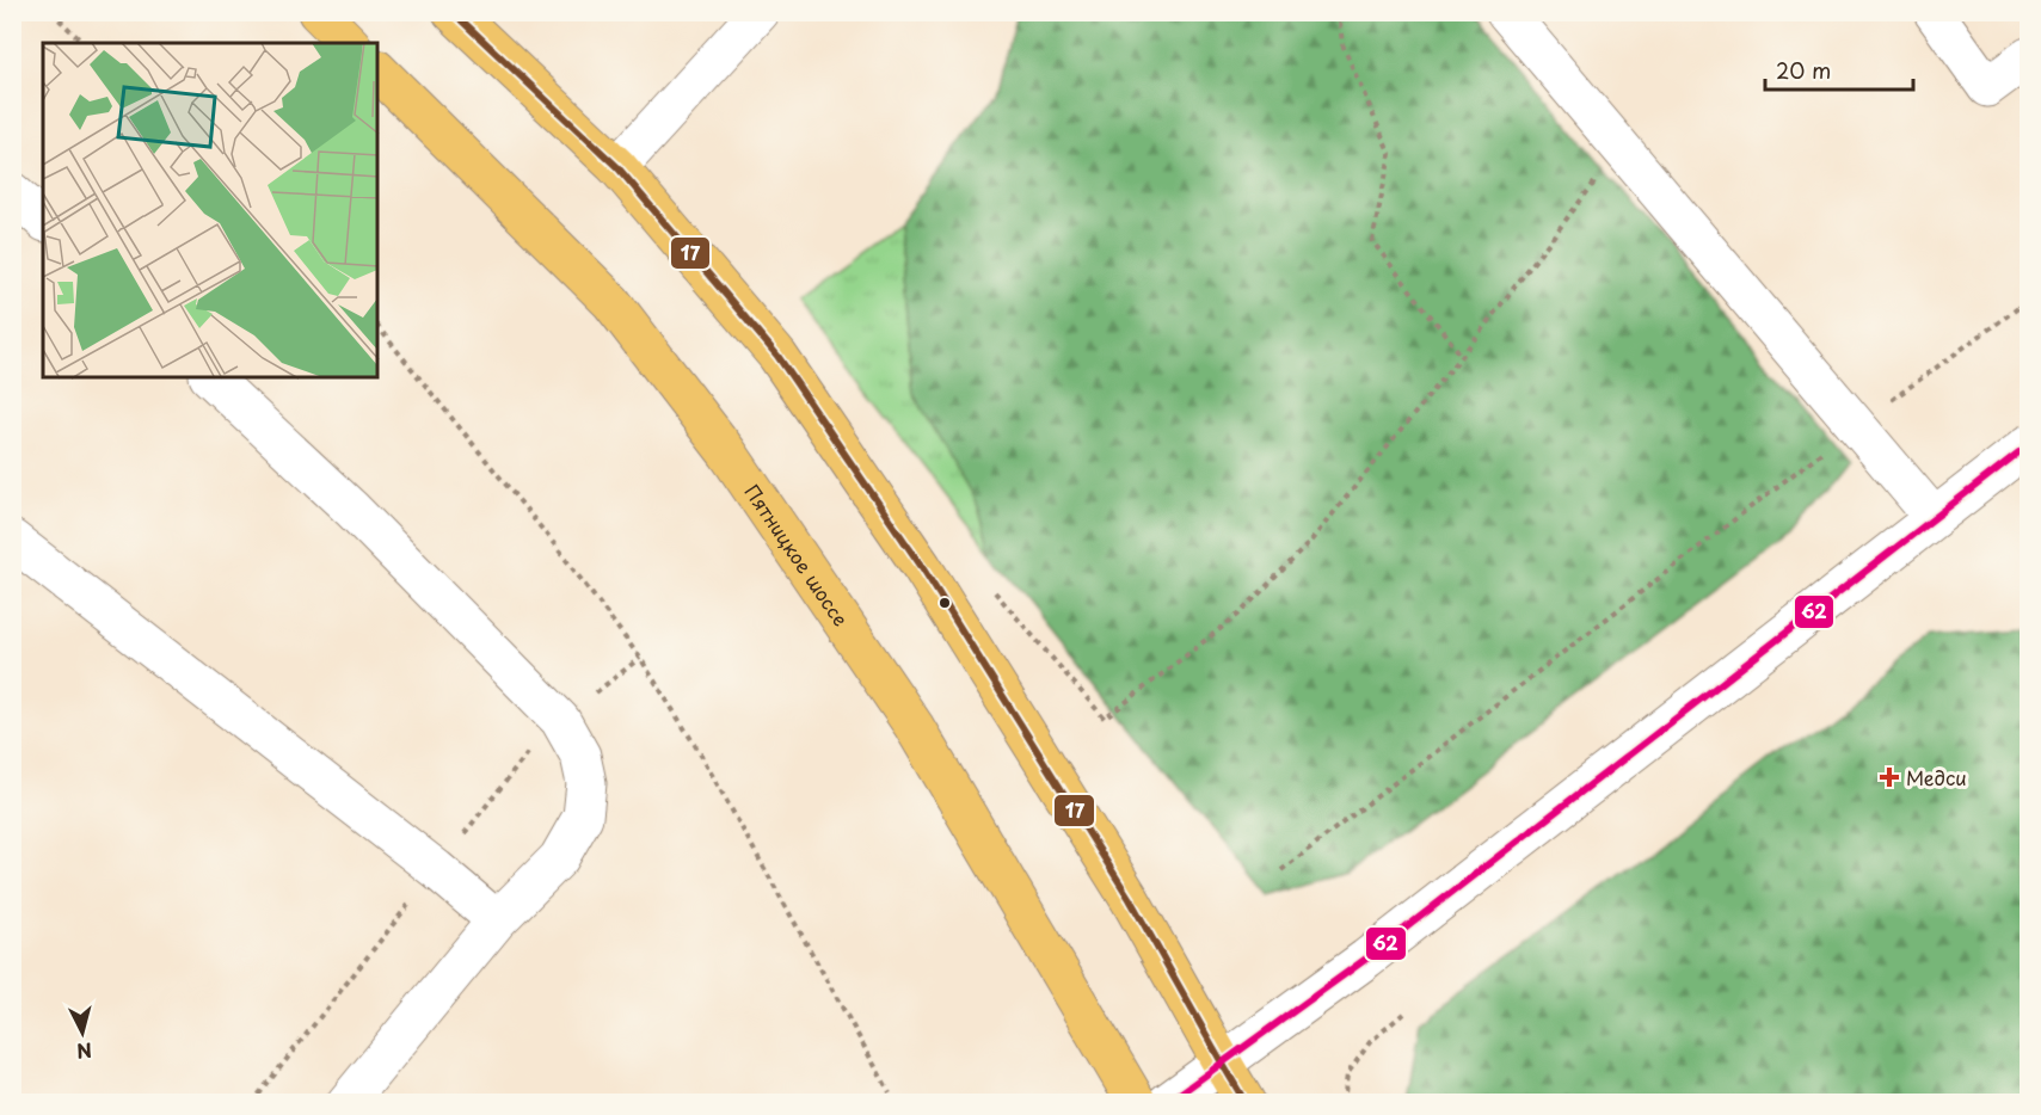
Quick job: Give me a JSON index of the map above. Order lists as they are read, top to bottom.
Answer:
{
  "streets": {
    "main road": ["Пятницкое шоссе"]
  },
  "places": {
    "health": ["Медси"]
  },
  "lines": ["transit line 17", "transit line 62"],
  "scale_bar": "20 m",
  "north": "bottom"
}
